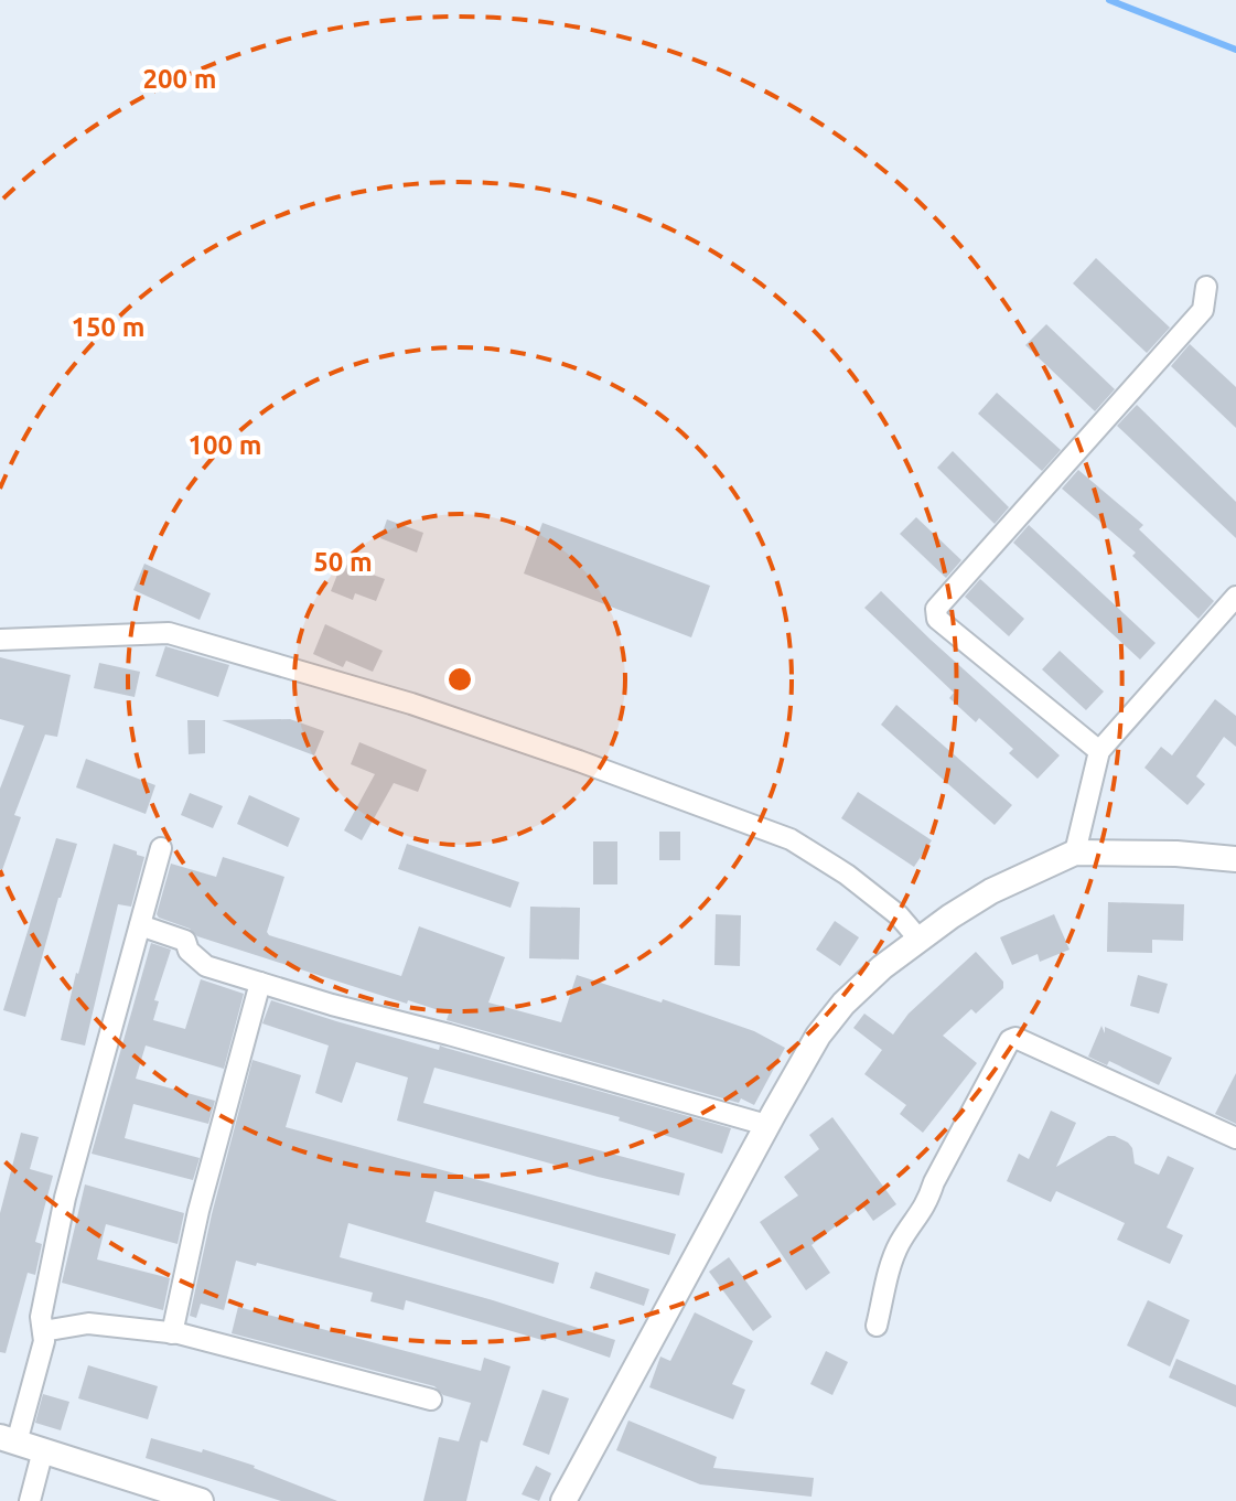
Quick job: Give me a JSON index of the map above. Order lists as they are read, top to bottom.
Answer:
{
  "rings": [
    "200 m",
    "150 m",
    "100 m",
    "50 m"
  ]
}
